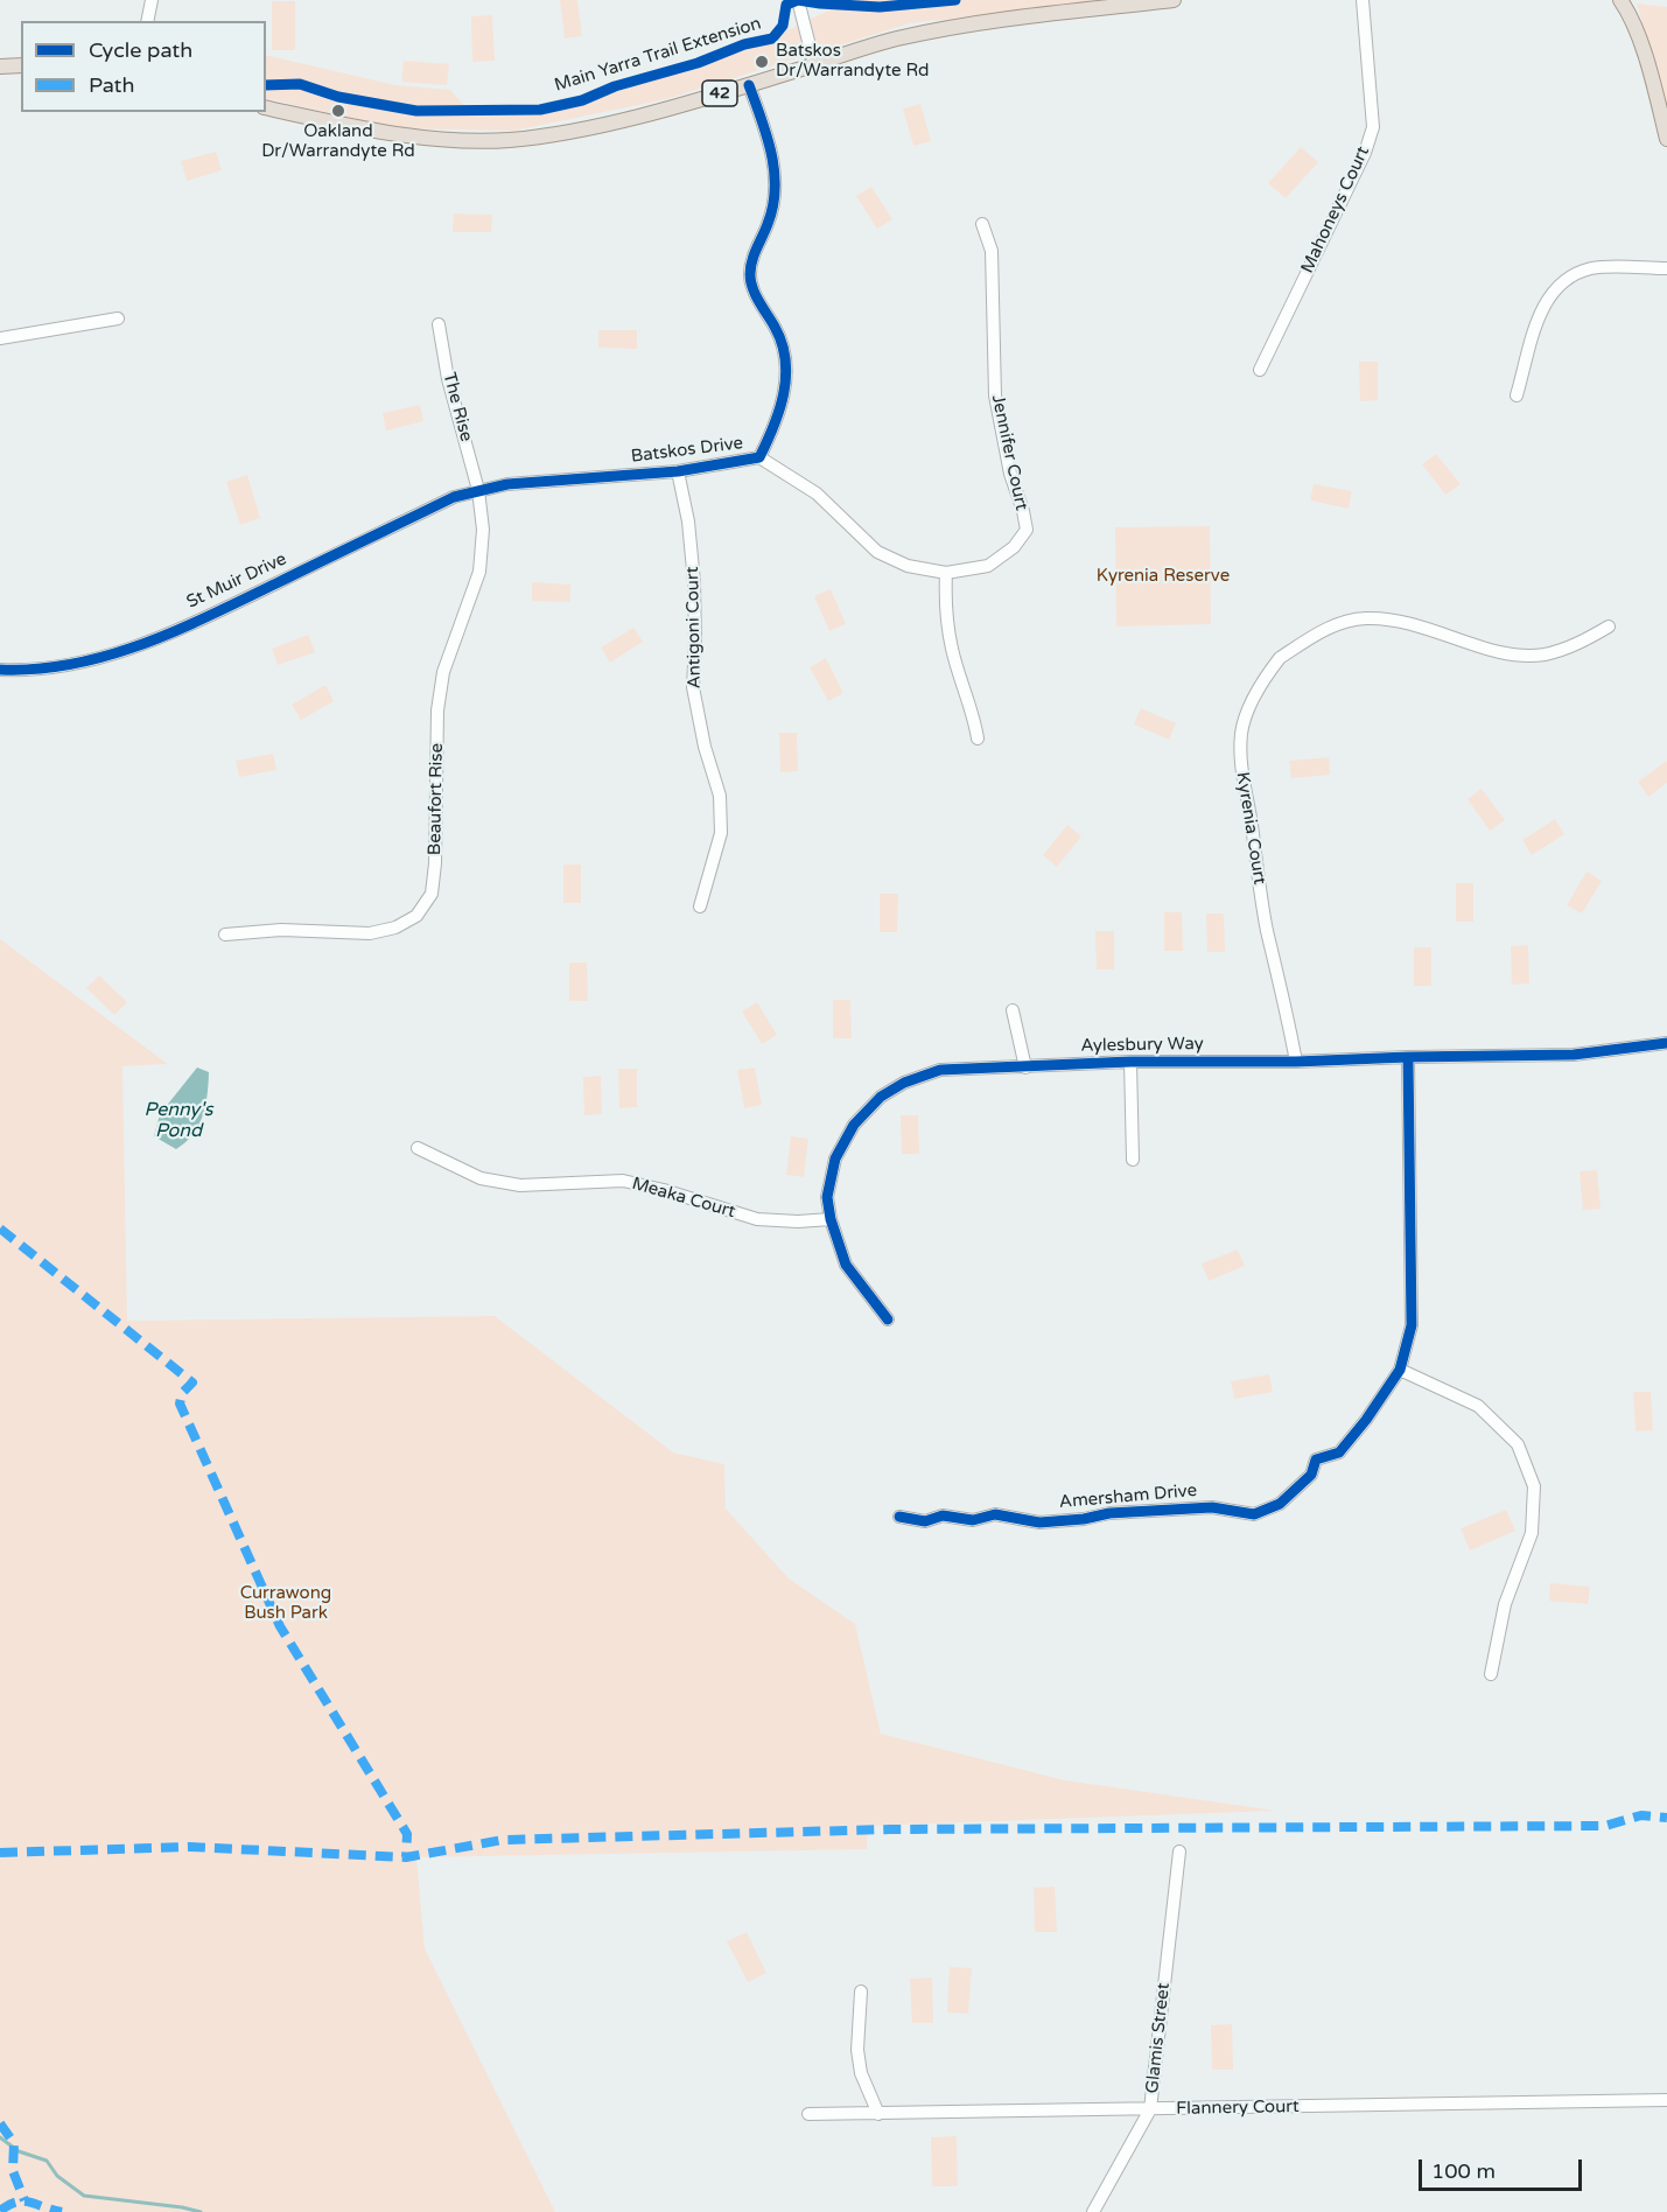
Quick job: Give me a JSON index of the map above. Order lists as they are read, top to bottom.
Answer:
{
  "streets": {
    "main road": ["42"],
    "street": [
      "Mahoneys Court",
      "The Rise",
      "Batskos Drive",
      "Jennifer Court",
      "St Muir Drive",
      "Antigoni Court",
      "Beaufort Rise",
      "Kyrenia Court",
      "Aylesbury Way",
      "Meaka Court",
      "Amersham Drive",
      "Glamis Street",
      "Flannery Court"
    ],
    "cycle path": ["Main Yarra Trail Extension"]
  },
  "crossings": [
    ["42", "Batskos Drive"],
    ["The Rise", "Batskos Drive"],
    ["The Rise", "St Muir Drive"],
    ["The Rise", "Beaufort Rise"],
    ["Batskos Drive", "Jennifer Court"],
    ["Batskos Drive", "St Muir Drive"],
    ["Batskos Drive", "Antigoni Court"],
    ["Batskos Drive", "Beaufort Rise"],
    ["St Muir Drive", "Beaufort Rise"],
    ["Kyrenia Court", "Aylesbury Way"],
    ["Aylesbury Way", "Meaka Court"],
    ["Aylesbury Way", "Amersham Drive"],
    ["Glamis Street", "Flannery Court"]
  ],
  "water": ["Penny's Pond"],
  "parks": ["Kyrenia Reserve", "Currawong Bush Park"],
  "places": ["Batskos Dr/Warrandyte Rd", "Oakland Dr/Warrandyte Rd"],
  "legend": ["Cycle path", "Path"],
  "scale_bar": "100 m"
}
